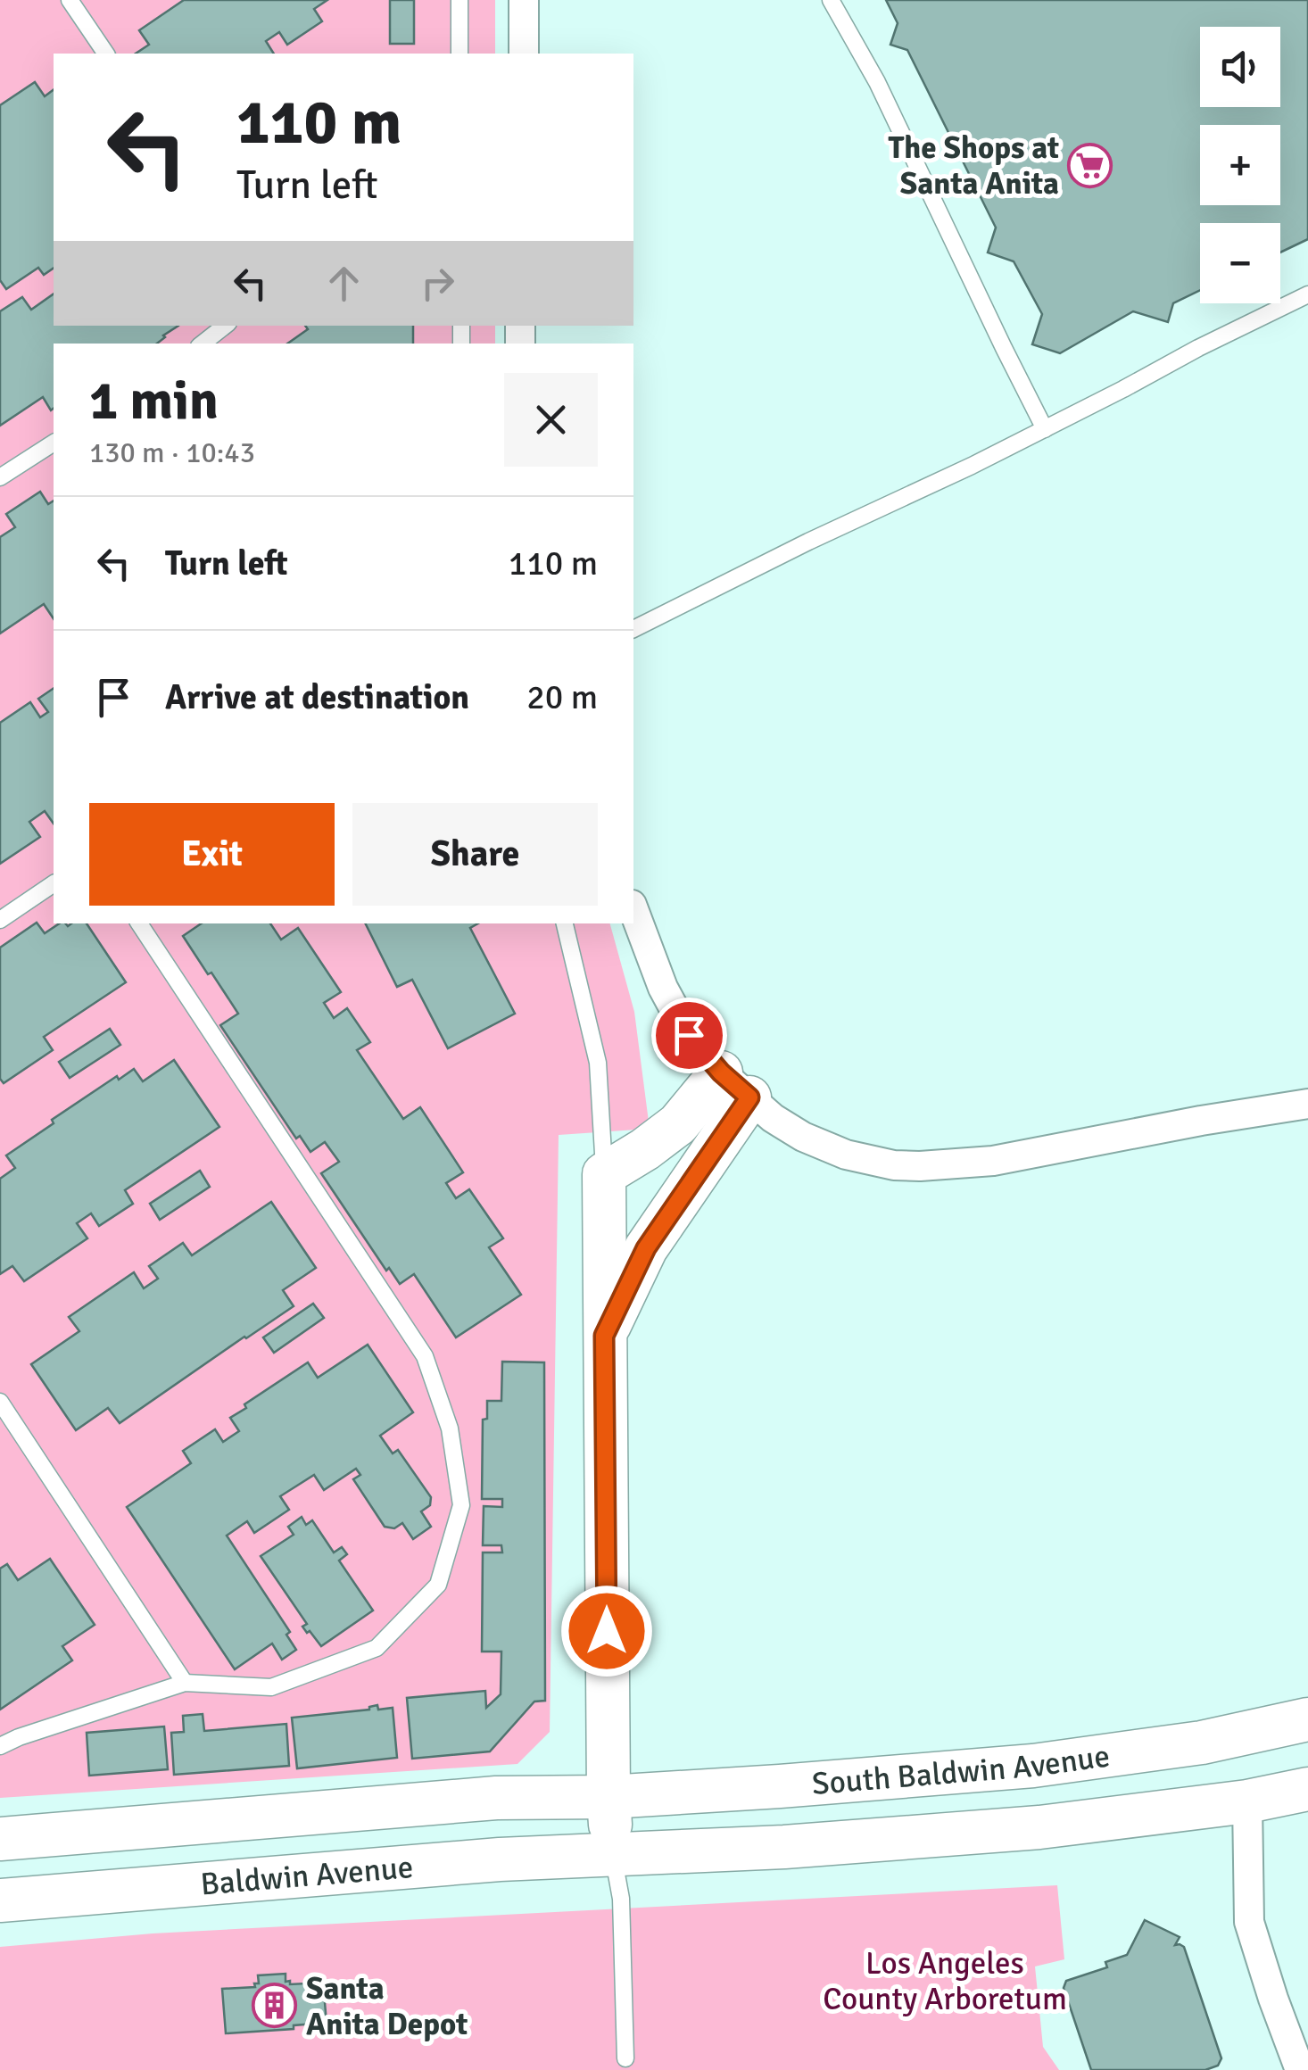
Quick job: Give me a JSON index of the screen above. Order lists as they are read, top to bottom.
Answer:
{
  "streets": {
    "main road": ["South Baldwin Avenue", "Baldwin Avenue"]
  },
  "crossings": [
    ["South Baldwin Avenue", "Baldwin Avenue"]
  ],
  "parks": ["Los Angeles County Arboretum"],
  "places": {
    "supermarket": ["The Shops at Santa Anita"],
    "building": ["Santa Anita Depot"]
  },
  "page": {
    "map_buttons": ["+", "−"],
    "turn": ["110 m", "Turn left"],
    "heading": ["1 min", "130 m · 10:43"],
    "list": [
      {
        "name": "Turn left",
        "value": "110 m"
      },
      {
        "name": "Arrive at destination",
        "value": "20 m"
      }
    ],
    "buttons": ["Exit", "Share"]
  }
}
